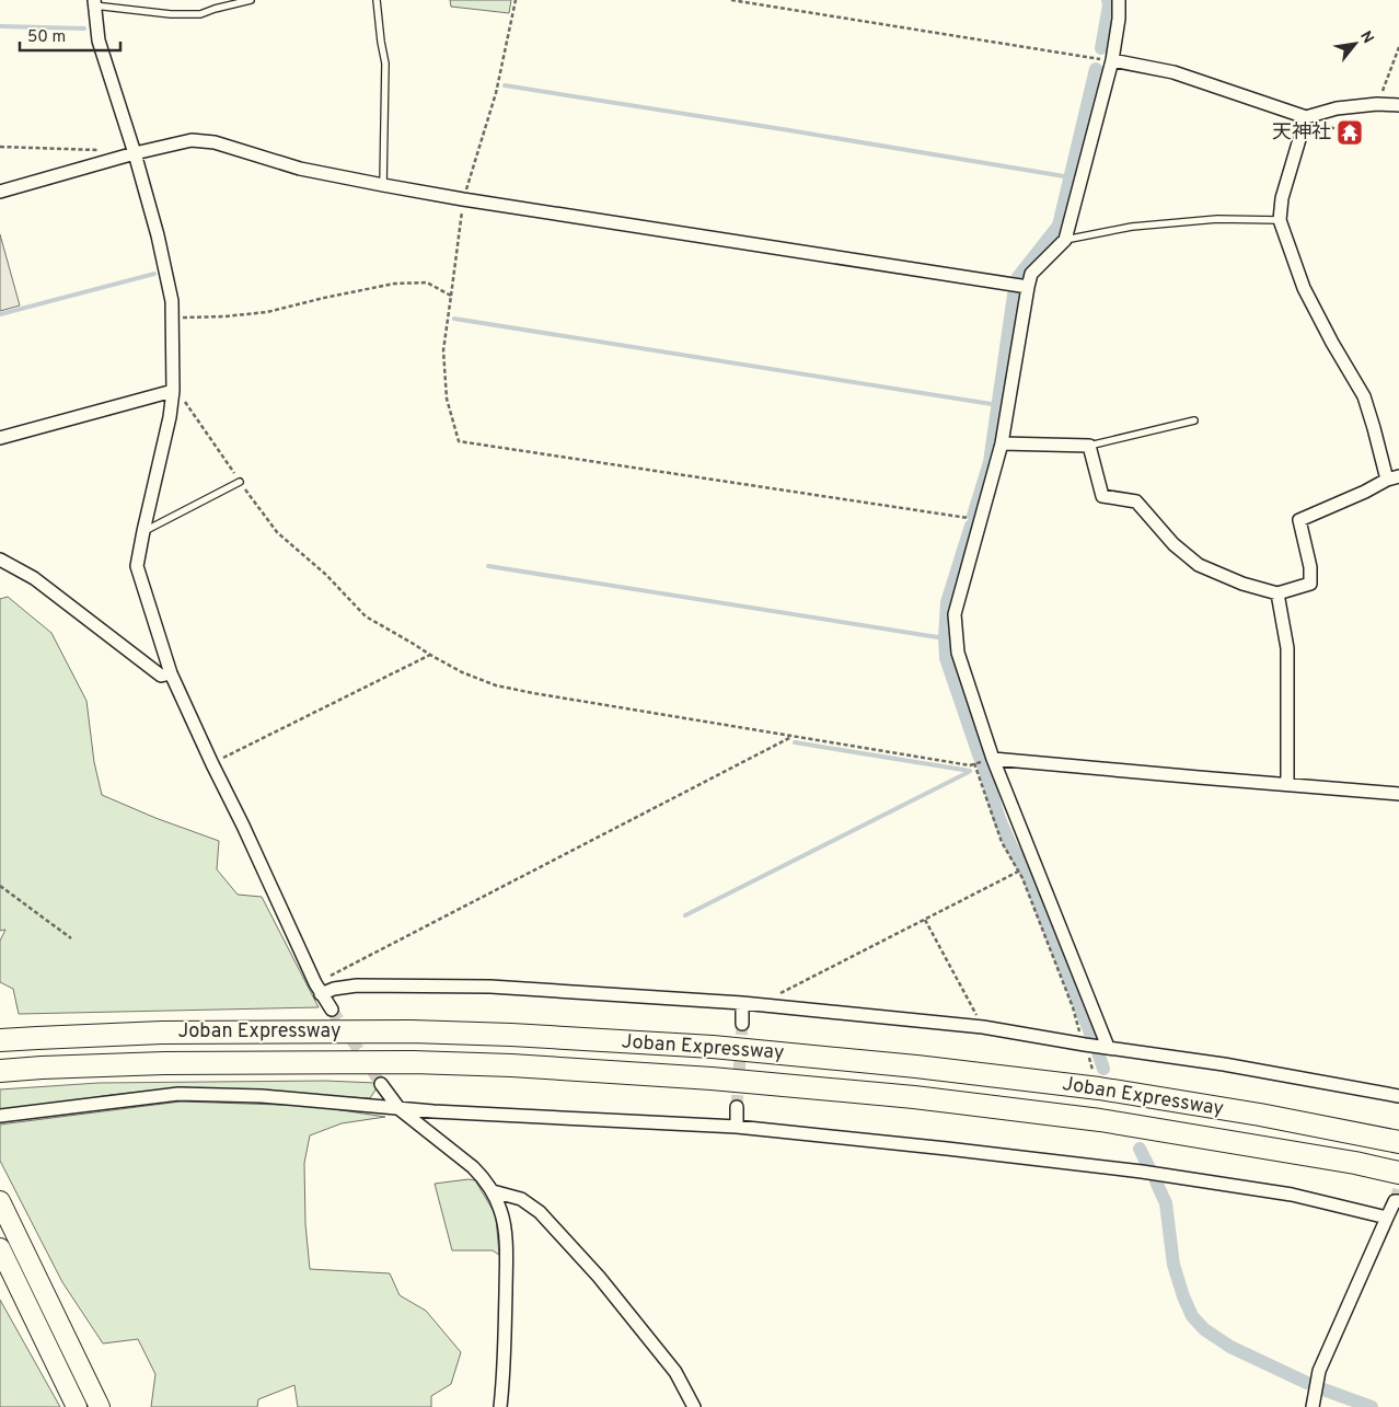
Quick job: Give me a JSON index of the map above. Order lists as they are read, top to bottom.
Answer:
{
  "streets": {
    "highway": ["Joban Expressway"]
  },
  "places": {
    "temple": ["天神社"]
  },
  "scale_bar": "50 m",
  "north": "top right"
}
